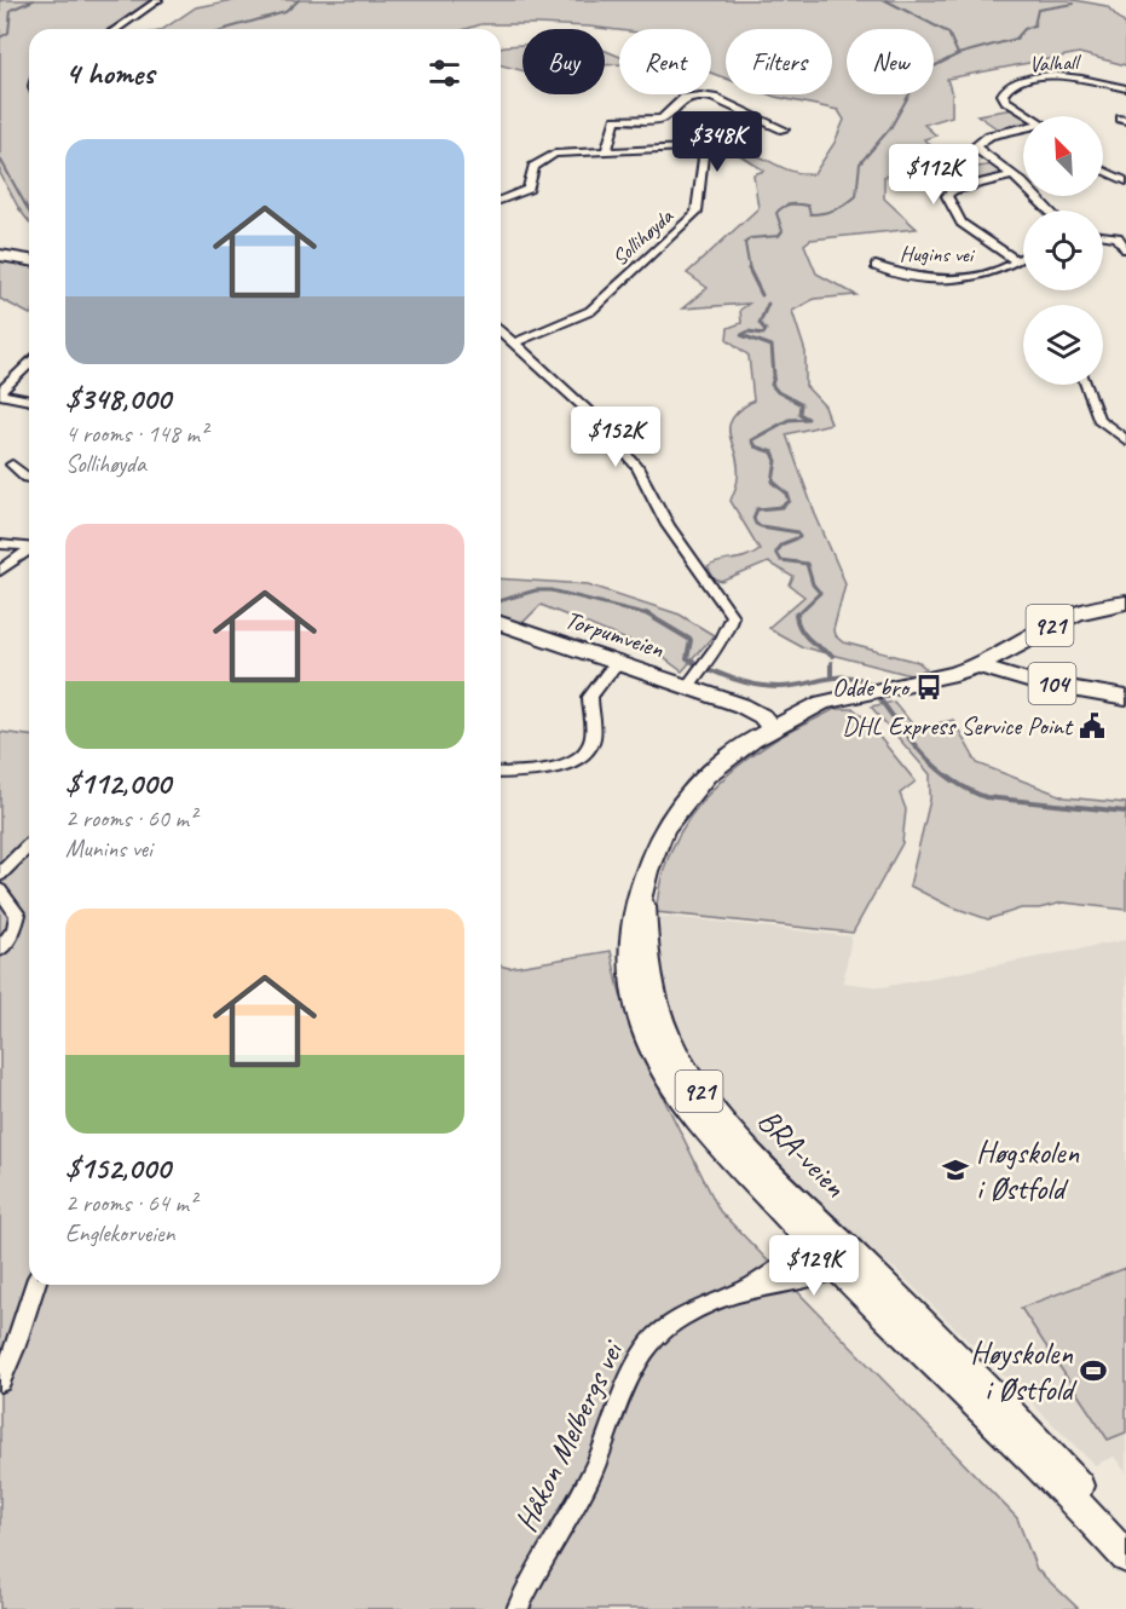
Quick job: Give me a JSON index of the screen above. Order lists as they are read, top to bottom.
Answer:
{
  "streets": {
    "main road": [
      "921",
      "Torpumveien",
      "104",
      "BRA-veien"
    ],
    "street": [
      "Valhall",
      "Sollihøyda",
      "Hugins vei",
      "Håkon Melbergs vei"
    ]
  },
  "crossings": [
    ["Torpumveien", "BRA-veien"],
    ["104", "BRA-veien"]
  ],
  "places": {
    "bus stop": ["Odde bro"],
    "public building": ["DHL Express Service Point"],
    "school or university": ["Høgskolen i Østfold"],
    "sports": ["Høyskolen i Østfold"]
  },
  "north": "top left",
  "page": {
    "chip": [
      "Buy",
      "Rent",
      "Filters",
      "New"
    ],
    "heading": "4 homes",
    "price": [
      "$348K",
      "$112K",
      "$152K",
      "$129K"
    ],
    "list": [
      {
        "name": "$348,000",
        "note": "4 rooms · 148 m² · Sollihøyda"
      },
      {
        "name": "$112,000",
        "note": "2 rooms · 60 m² · Munins vei"
      },
      {
        "name": "$152,000",
        "note": "2 rooms · 64 m² · Englekorveien"
      }
    ]
  }
}
